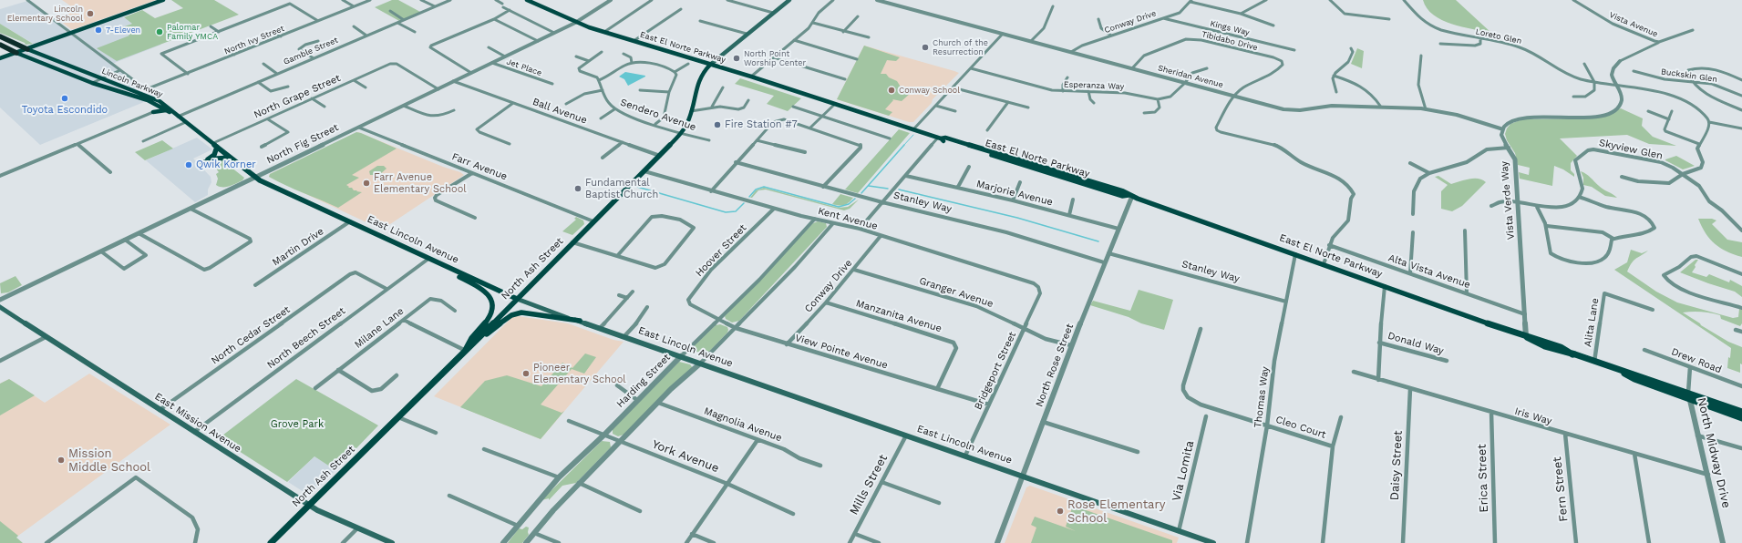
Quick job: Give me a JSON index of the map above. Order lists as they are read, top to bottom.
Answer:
{
  "streets": {
    "highway": ["Lincoln Parkway"],
    "main road": [
      "East El Norte Parkway",
      "East Lincoln Avenue",
      "North Ash Street",
      "East Mission Avenue"
    ],
    "street": [
      "Conway Drive",
      "Vista Avenue",
      "Kings Way",
      "Loreto Glen",
      "North Ivy Street",
      "Tibidabo Drive",
      "Gamble Street",
      "Jet Place",
      "Buckskin Glen",
      "Sheridan Avenue",
      "Esperanza Way",
      "North Grape Street",
      "Ball Avenue",
      "Sendero Avenue",
      "North Fig Street",
      "Skyview Glen",
      "Farr Avenue",
      "Marjorie Avenue",
      "Vista Verde Way",
      "Stanley Way",
      "Kent Avenue",
      "Martin Drive",
      "Hoover Street",
      "Alta Vista Avenue",
      "Granger Avenue",
      "Manzanita Avenue",
      "Alita Lane",
      "Milane Lane",
      "North Cedar Street",
      "North Beech Street",
      "Donald Way",
      "View Pointe Avenue",
      "Drew Road",
      "North Rose Street",
      "Bridgeport Street",
      "Harding Street",
      "Thomas Way",
      "Iris Way",
      "Magnolia Avenue",
      "Cleo Court",
      "North Midway Drive",
      "York Avenue",
      "Daisy Street",
      "Via Lomita",
      "Erica Street",
      "Mills Street",
      "Fern Street"
    ]
  },
  "crossings": [
    ["Conway Drive", "Kings Way"],
    ["Conway Drive", "Sheridan Avenue"],
    ["Conway Drive", "Kent Avenue"],
    ["Conway Drive", "Granger Avenue"],
    ["Conway Drive", "Manzanita Avenue"],
    ["Conway Drive", "View Pointe Avenue"],
    ["Tibidabo Drive", "Sheridan Avenue"],
    ["East El Norte Parkway", "North Fig Street"],
    ["East El Norte Parkway", "Vista Verde Way"],
    ["East El Norte Parkway", "North Ash Street"],
    ["East El Norte Parkway", "Alita Lane"],
    ["East El Norte Parkway", "Donald Way"],
    ["East El Norte Parkway", "North Rose Street"],
    ["East El Norte Parkway", "Thomas Way"],
    ["East El Norte Parkway", "North Midway Drive"],
    ["Gamble Street", "Lincoln Parkway"],
    ["Gamble Street", "East Lincoln Avenue"],
    ["Jet Place", "North Fig Street"],
    ["Sheridan Avenue", "Vista Verde Way"],
    ["Lincoln Parkway", "East Lincoln Avenue"],
    ["North Grape Street", "North Fig Street"],
    ["North Grape Street", "East Lincoln Avenue"],
    ["Ball Avenue", "North Fig Street"],
    ["Ball Avenue", "North Ash Street"],
    ["Sendero Avenue", "North Ash Street"],
    ["North Fig Street", "Farr Avenue"],
    ["North Fig Street", "East Lincoln Avenue"],
    ["Farr Avenue", "North Ash Street"],
    ["Marjorie Avenue", "North Rose Street"],
    ["Vista Verde Way", "Alta Vista Avenue"],
    ["Stanley Way", "North Rose Street"],
    ["Stanley Way", "Thomas Way"],
    ["Kent Avenue", "Hoover Street"],
    ["Kent Avenue", "North Ash Street"],
    ["Kent Avenue", "Bridgeport Street"],
    ["Kent Avenue", "Harding Street"],
    ["East Lincoln Avenue", "Martin Drive"],
    ["East Lincoln Avenue", "North Ash Street"],
    ["East Lincoln Avenue", "North Beech Street"],
    ["East Lincoln Avenue", "North Rose Street"],
    ["East Lincoln Avenue", "Bridgeport Street"],
    ["East Lincoln Avenue", "Harding Street"],
    ["East Lincoln Avenue", "Via Lomita"],
    ["East Lincoln Avenue", "Mills Street"],
    ["Hoover Street", "View Pointe Avenue"],
    ["North Ash Street", "East Mission Avenue"],
    ["Granger Avenue", "North Rose Street"],
    ["Granger Avenue", "Bridgeport Street"],
    ["Manzanita Avenue", "View Pointe Avenue"],
    ["North Cedar Street", "North Beech Street"],
    ["North Cedar Street", "East Mission Avenue"],
    ["North Beech Street", "East Mission Avenue"],
    ["Donald Way", "Iris Way"],
    ["View Pointe Avenue", "Bridgeport Street"],
    ["View Pointe Avenue", "Harding Street"],
    ["Drew Road", "North Midway Drive"],
    ["Harding Street", "York Avenue"],
    ["Thomas Way", "Cleo Court"],
    ["Iris Way", "North Midway Drive"],
    ["Iris Way", "Daisy Street"],
    ["Iris Way", "Erica Street"],
    ["Iris Way", "Fern Street"]
  ],
  "parks": ["Grove Park"],
  "places": [
    "Lincoln Elementary School",
    "7-Eleven",
    "Palomar Family YMCA",
    "Church of the Resurrection",
    "North Point Worship Center",
    "Conway School",
    "Toyota Escondido",
    "Fire Station #7",
    "Qwik Korner",
    "Farr Avenue Elementary School",
    "Fundamental Baptist Church",
    "Pioneer Elementary School",
    "Mission Middle School",
    "Rose Elementary School"
  ]
}
